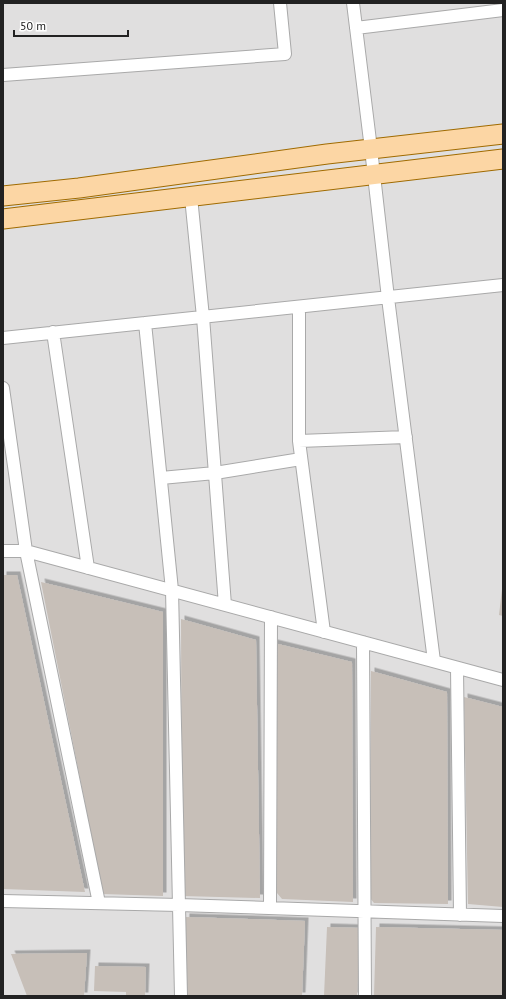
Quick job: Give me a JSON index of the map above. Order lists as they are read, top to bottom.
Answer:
{
  "scale_bar": "50 m"
}
